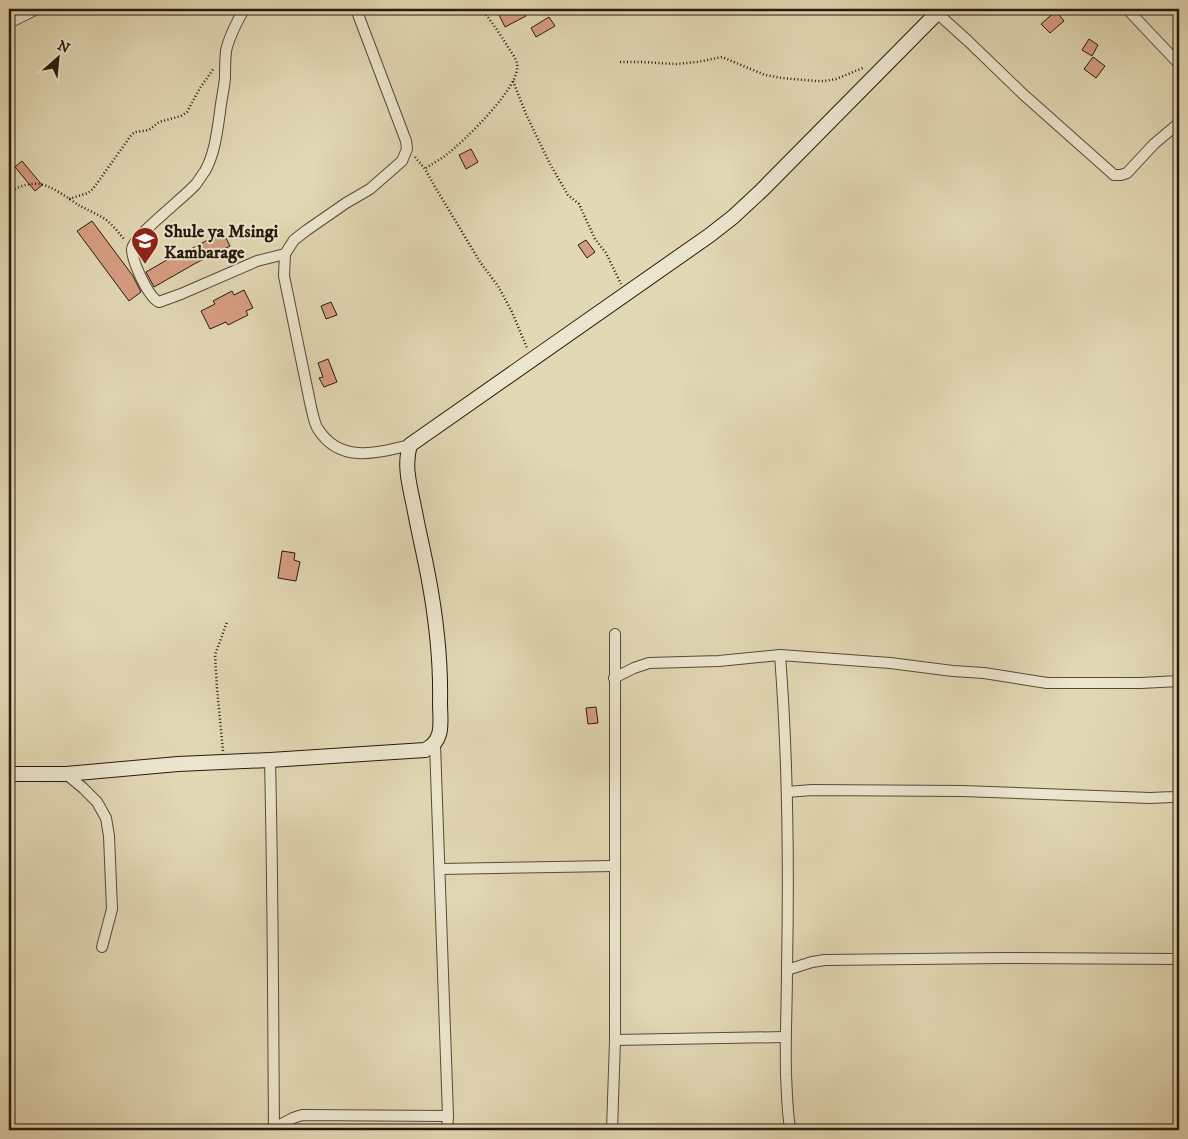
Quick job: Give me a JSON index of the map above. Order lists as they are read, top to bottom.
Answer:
{
  "places": {
    "school or university": ["Shule ya Msingi Kambarage"]
  },
  "north": "top right"
}
